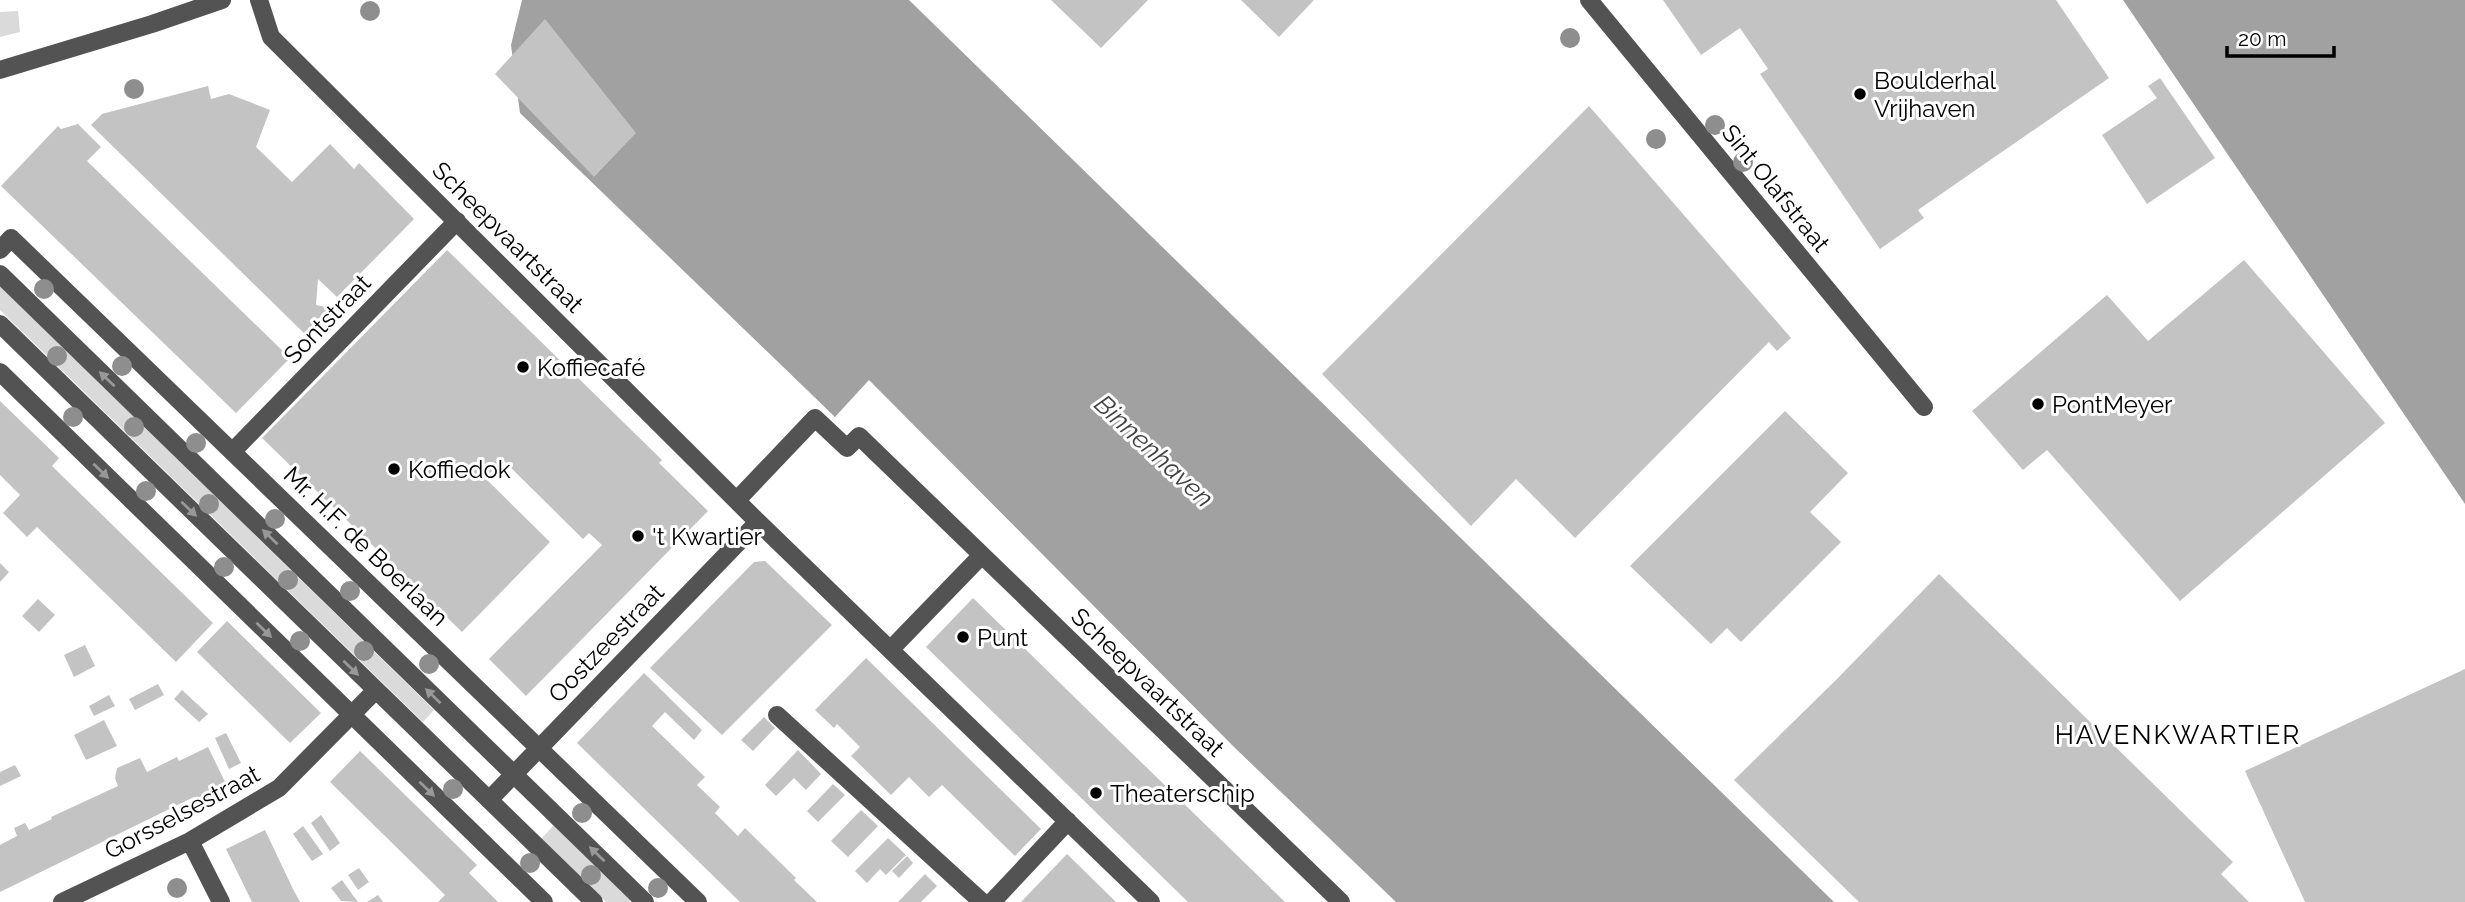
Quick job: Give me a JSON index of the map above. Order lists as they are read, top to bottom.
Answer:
{
  "streets": {
    "street": [
      "Sint Olafstraat",
      "Scheepvaartstraat",
      "Sontstraat",
      "Mr. H.F. de Boerlaan",
      "Oostzeestraat",
      "Gorsselsestraat"
    ]
  },
  "crossings": [
    ["Scheepvaartstraat", "Sontstraat"],
    ["Scheepvaartstraat", "Oostzeestraat"],
    ["Sontstraat", "Mr. H.F. de Boerlaan"],
    ["Mr. H.F. de Boerlaan", "Oostzeestraat"]
  ],
  "districts": ["HAVENKWARTIER"],
  "water": ["Binnenhaven"],
  "places": [
    "Boulderhal Vrijhaven",
    "Koffiecafé",
    "PontMeyer",
    "Koffiedok",
    "'t Kwartier",
    "Punt",
    "Theaterschip"
  ],
  "scale_bar": "20 m"
}
